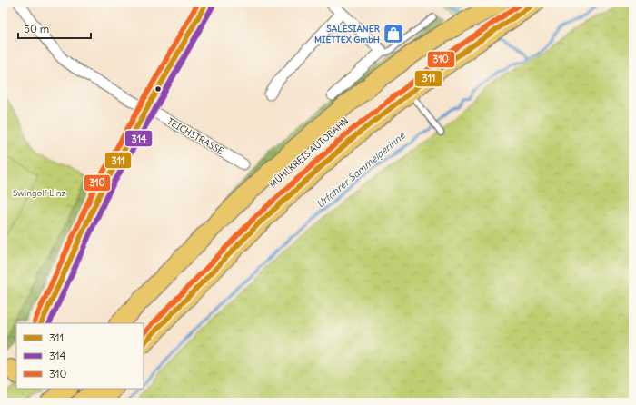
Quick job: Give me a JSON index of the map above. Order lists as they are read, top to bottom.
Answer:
{
  "streets": {
    "highway": ["MÜHLKREIS AUTOBAHN"],
    "street": ["TEICHSTRASSE"]
  },
  "water": ["Urfahrer Sammelgerinne"],
  "parks": ["Swingolf Linz"],
  "places": {
    "shop": ["SALESIANER MIETTEX GmbH"]
  },
  "lines": ["transit line 311", "transit line 310", "transit line 314"],
  "legend": ["311", "314", "310"],
  "scale_bar": "50 m"
}
